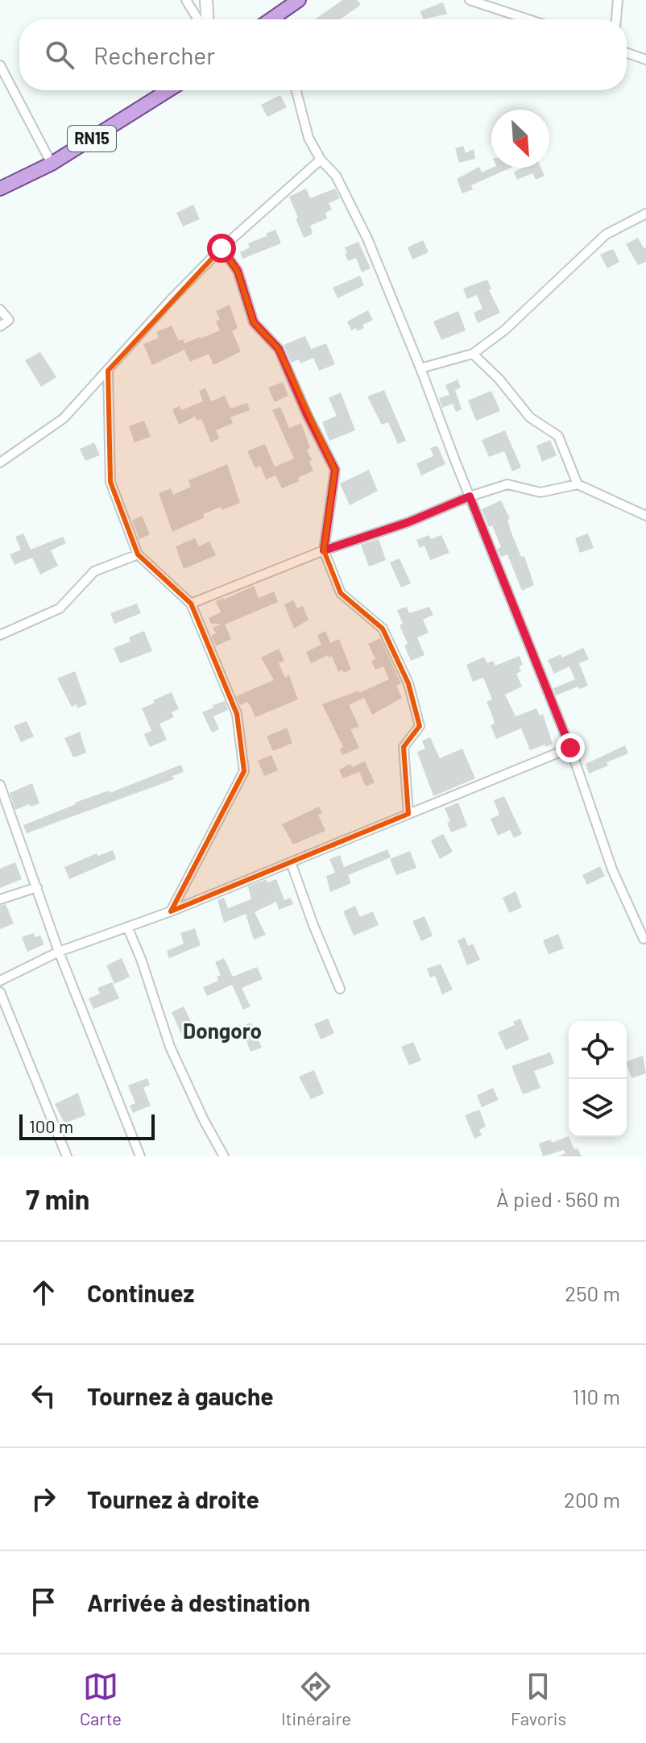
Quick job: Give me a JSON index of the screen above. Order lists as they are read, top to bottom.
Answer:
{
  "streets": {
    "main road": ["RN15"]
  },
  "districts": ["Dongoro"],
  "scale_bar": "100 m",
  "north": "bottom right",
  "page": {
    "search": "Rechercher",
    "scale": "100 m",
    "heading": ["7 min", "À pied · 560 m"],
    "list": [
      ["Continuez", "250 m"],
      ["Tournez à gauche", "110 m"],
      ["Tournez à droite", "200 m"],
      "Arrivée à destination"
    ],
    "nav": ["Carte", "Itinéraire", "Favoris"]
  }
}
